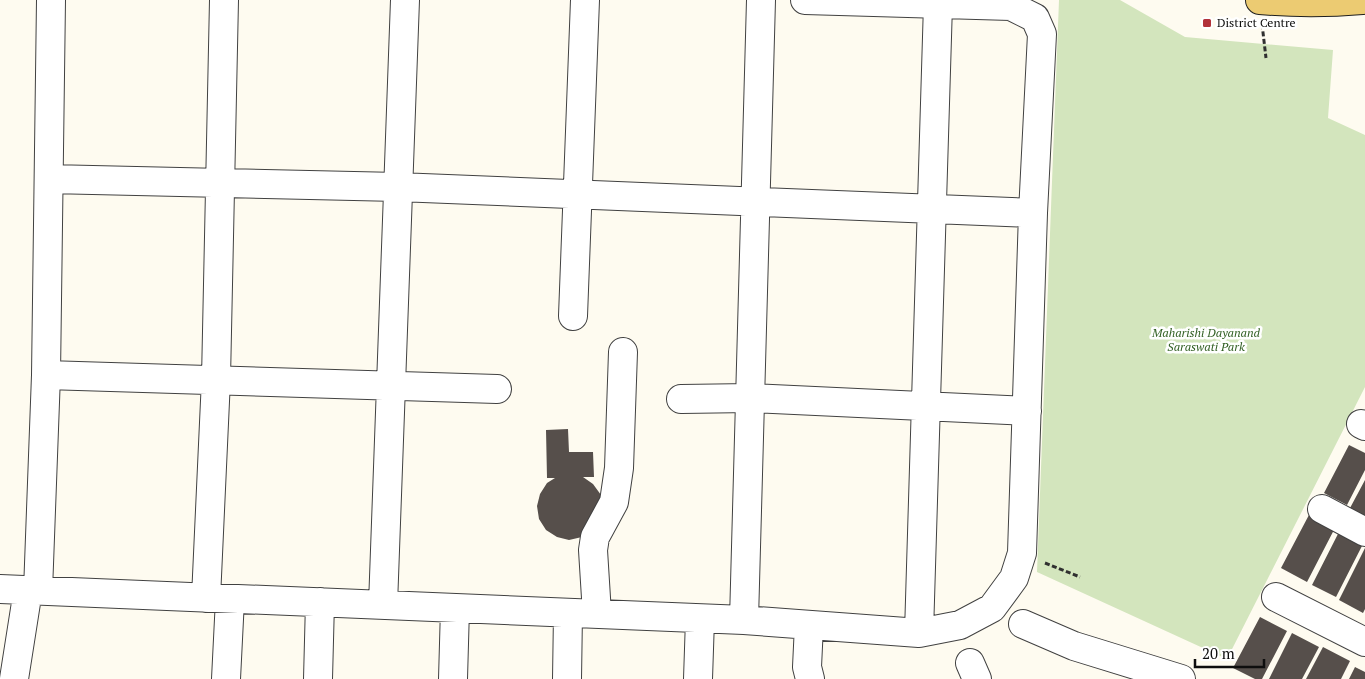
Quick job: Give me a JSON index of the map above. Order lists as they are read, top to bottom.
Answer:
{
  "parks": ["Maharishi Dayanand Saraswati Park"],
  "places": {
    "transit": ["District Centre"]
  },
  "scale_bar": "20 m"
}
